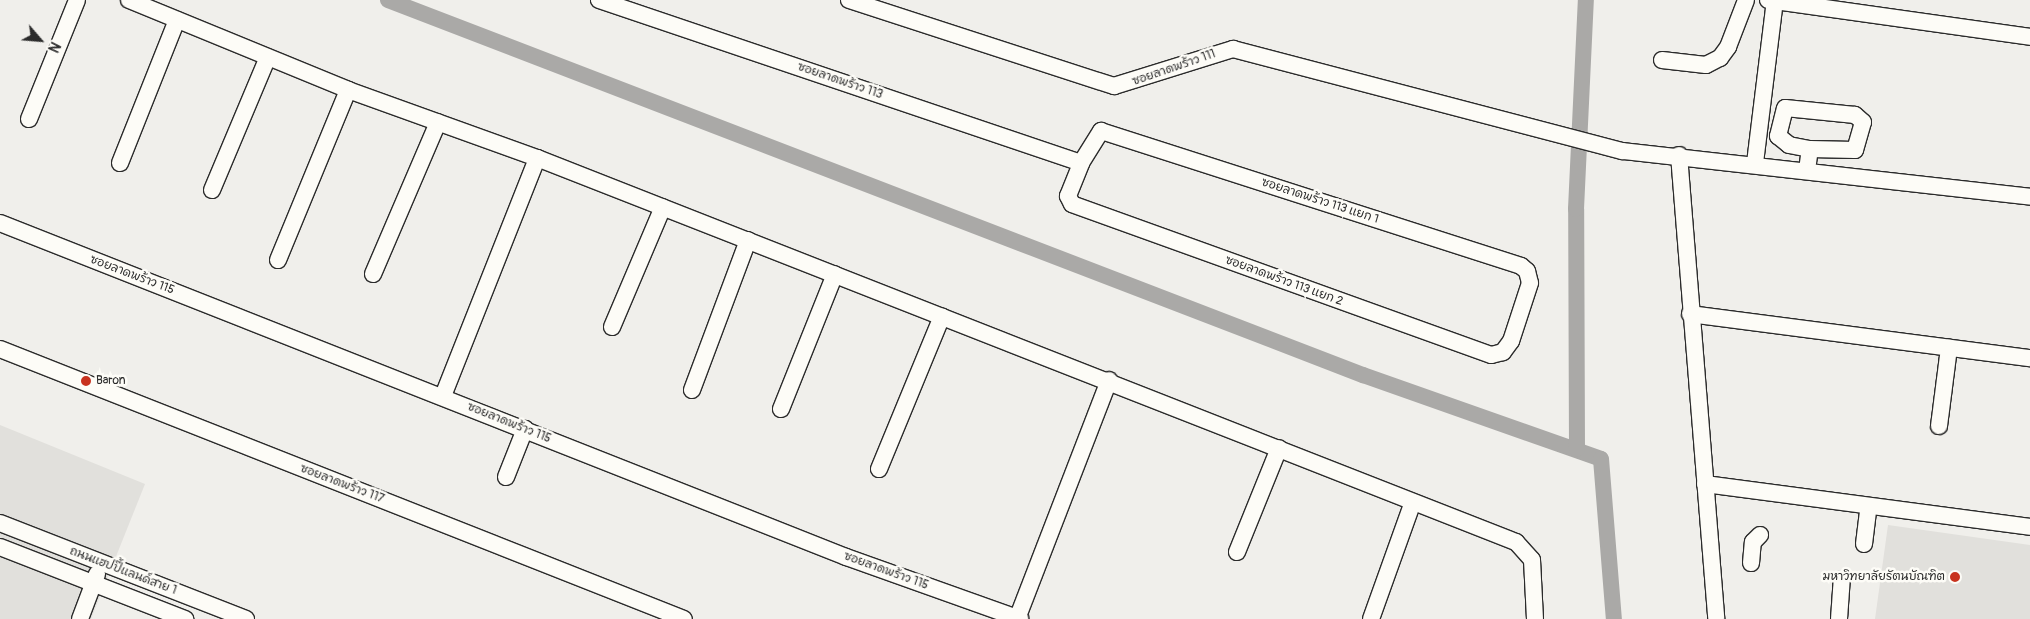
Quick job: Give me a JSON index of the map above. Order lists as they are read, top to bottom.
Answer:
{
  "streets": {
    "street": [
      "ซอยลาดพร้าว 111",
      "ซอยลาดพร้าว 113",
      "ซอยลาดพร้าว 113 แยก 1",
      "ซอยลาดพร้าว 115",
      "ซอยลาดพร้าว 113 แยก 2",
      "ซอยลาดพร้าว 117",
      "ถนนแฮปปี้แลนด์สาย 1"
    ]
  },
  "crossings": [
    ["ซอยลาดพร้าว 113", "ซอยลาดพร้าว 113 แยก 1"],
    ["ซอยลาดพร้าว 113", "ซอยลาดพร้าว 113 แยก 2"],
    ["ซอยลาดพร้าว 113 แยก 1", "ซอยลาดพร้าว 113 แยก 2"]
  ],
  "places": ["Baron", "มหาวิทยาลัยรัตนบัณฑิต"],
  "north": "bottom right"
}
